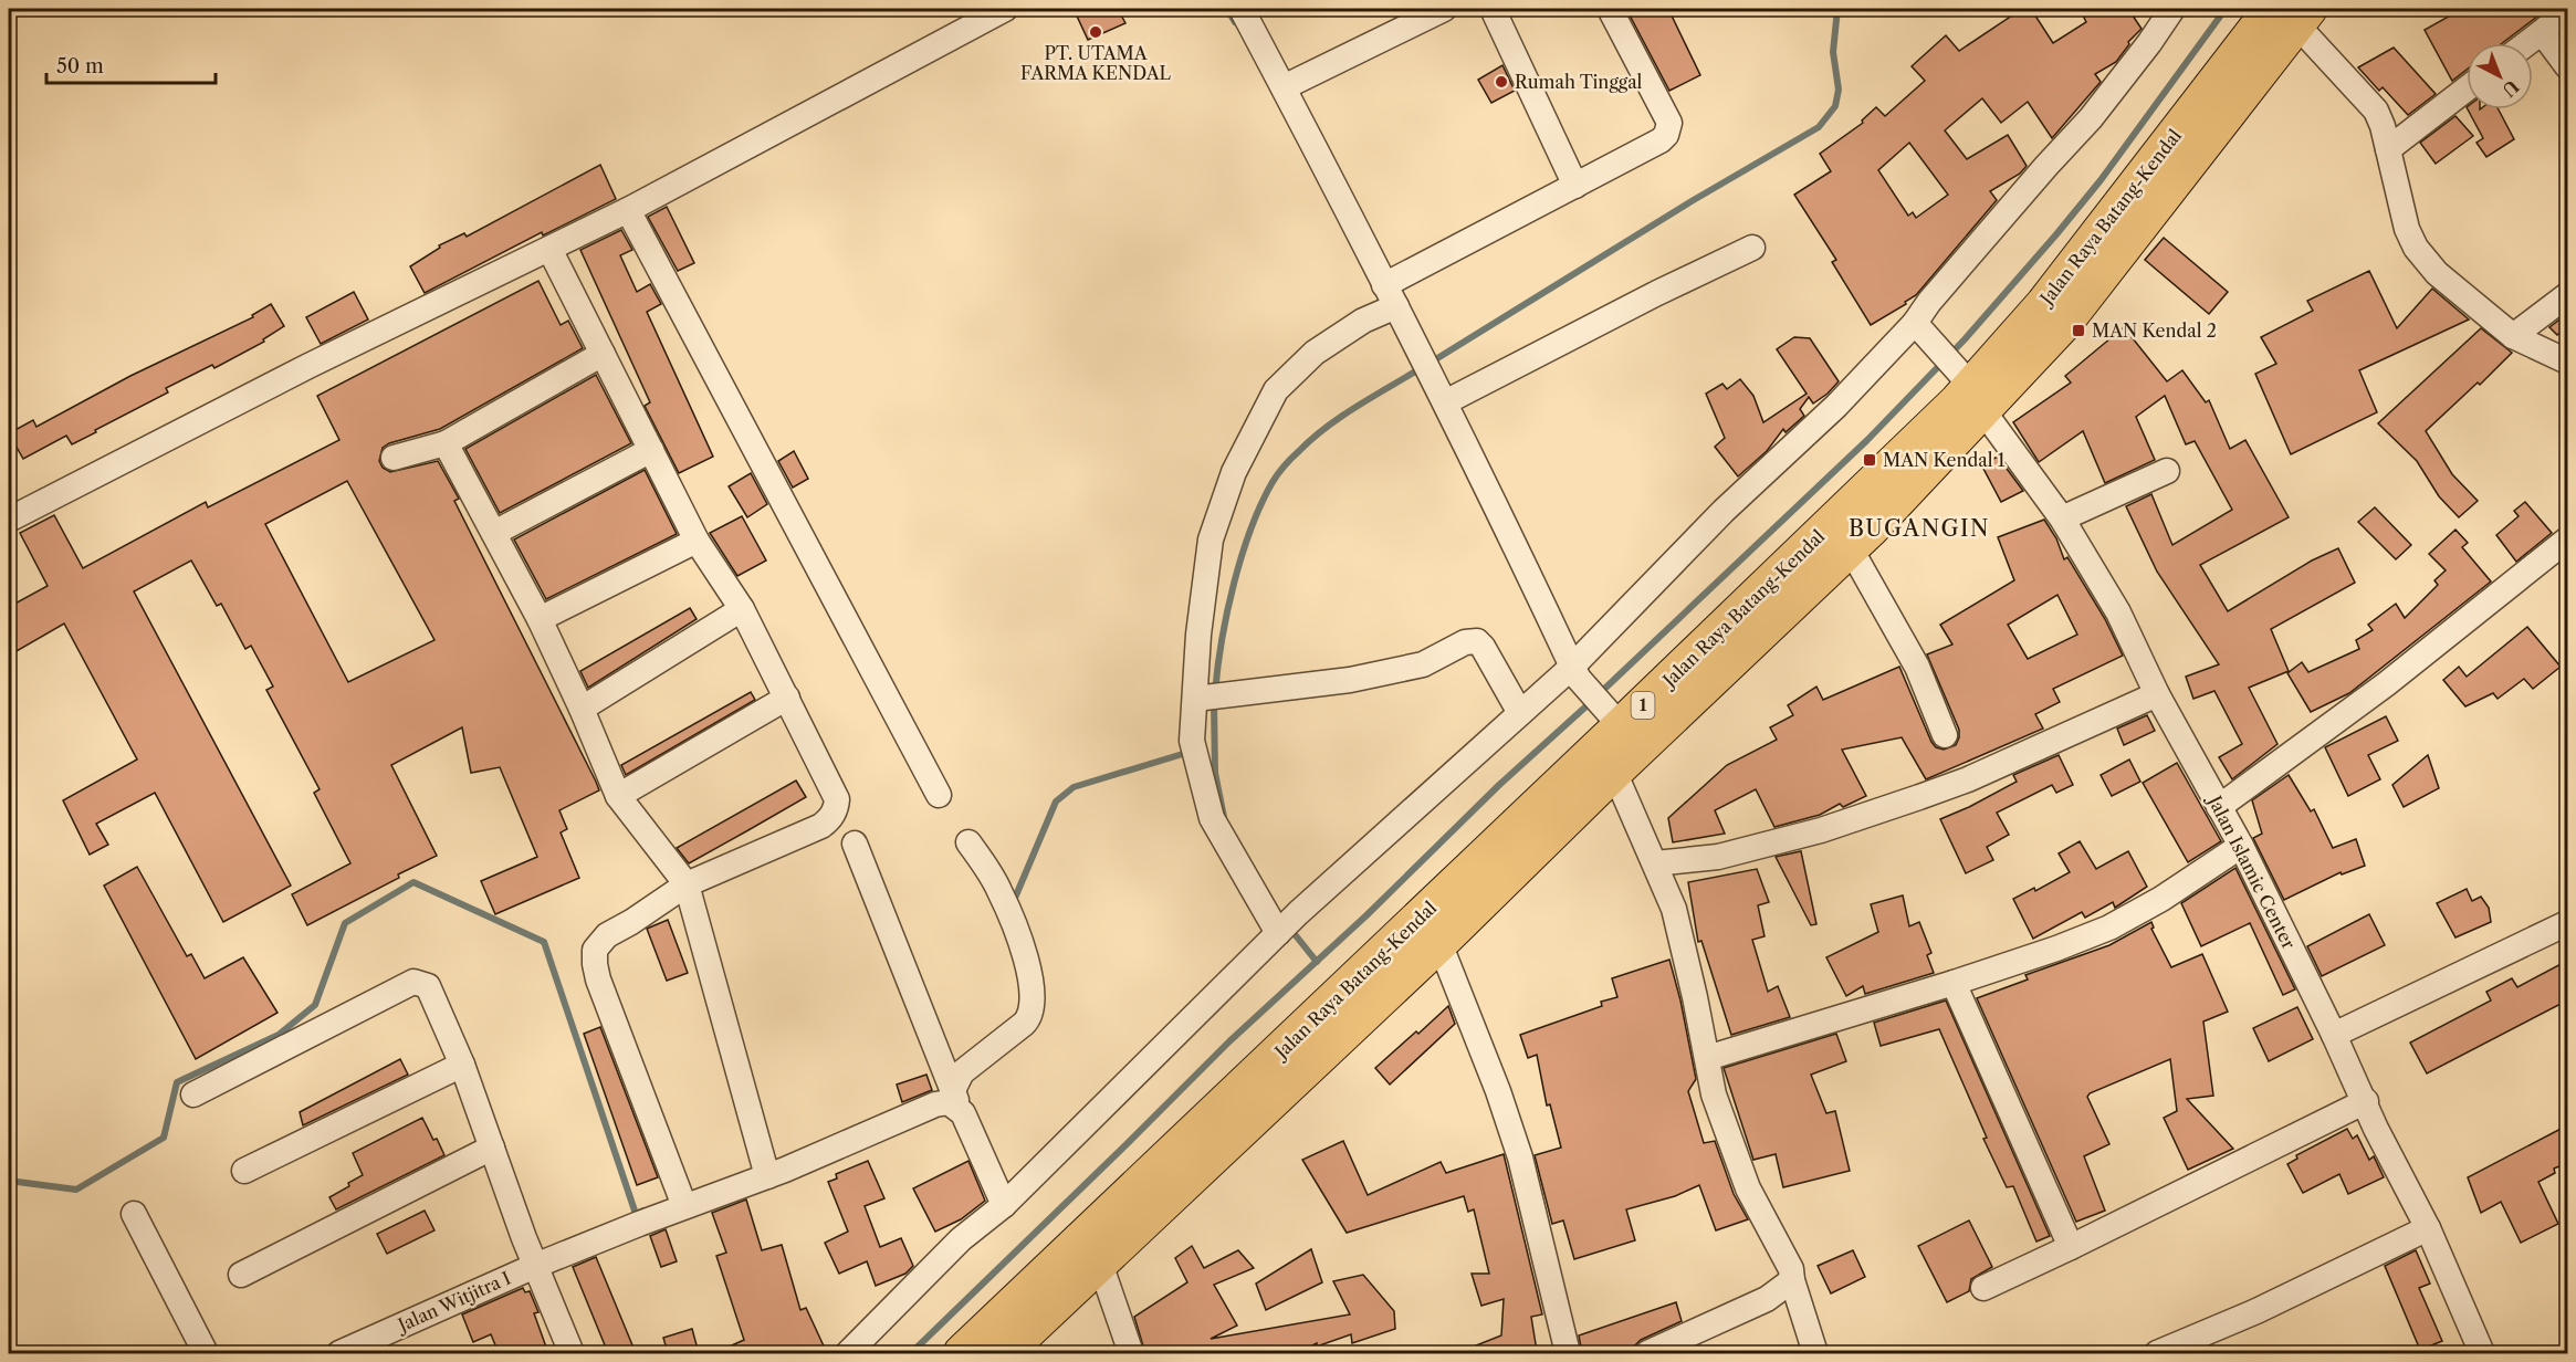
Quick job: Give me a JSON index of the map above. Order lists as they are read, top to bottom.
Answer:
{
  "streets": {
    "highway": ["Jalan Raya Batang-Kendal", "1"],
    "street": ["Jalan Islamic Center", "Jalan Witjitra I"]
  },
  "crossings": [
    ["Jalan Raya Batang-Kendal", "Jalan Islamic Center"]
  ],
  "districts": ["BUGANGIN"],
  "places": {
    "other": ["PT. UTAMA FARMA KENDAL", "Rumah Tinggal"],
    "transit": ["MAN Kendal 2", "MAN Kendal 1"]
  },
  "scale_bar": "50 m",
  "north": "bottom right"
}
